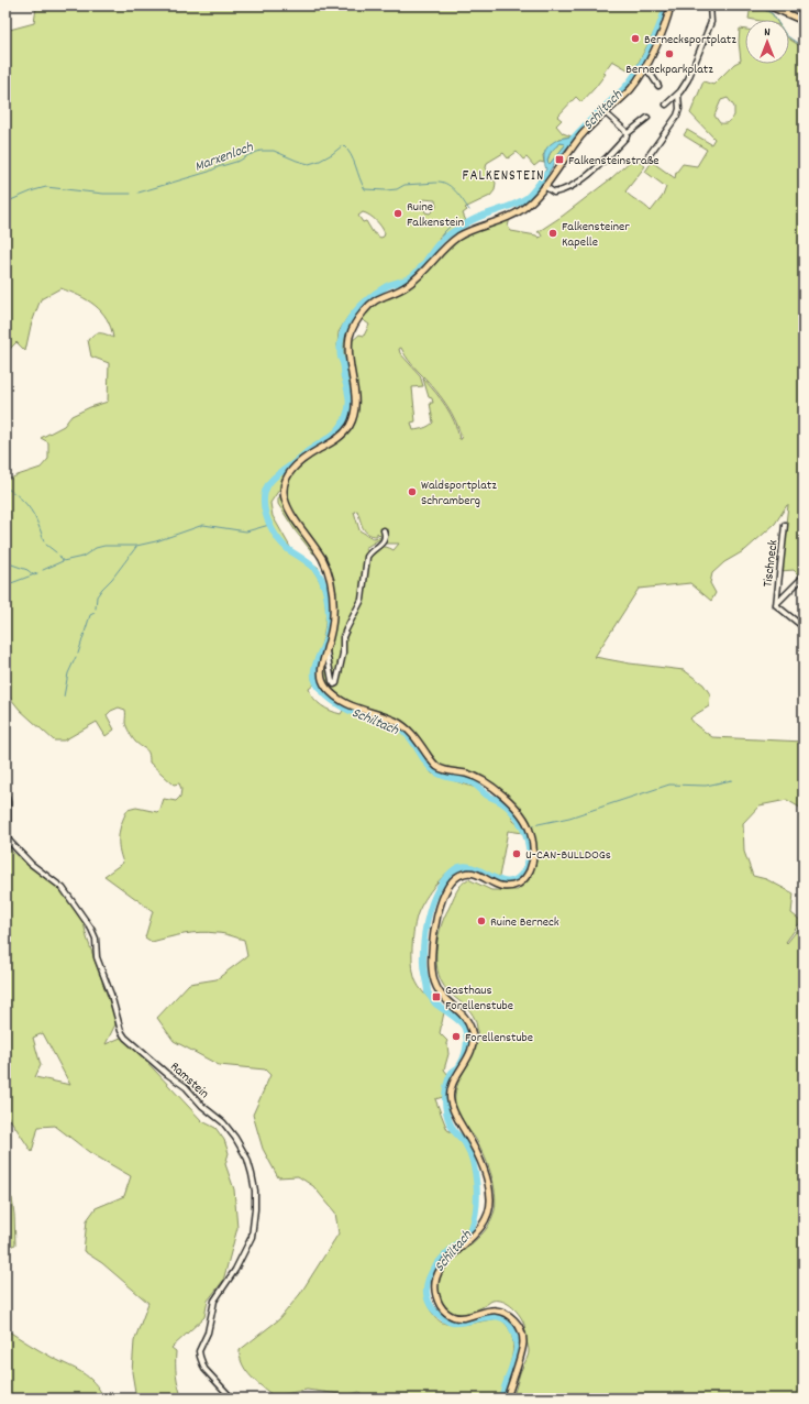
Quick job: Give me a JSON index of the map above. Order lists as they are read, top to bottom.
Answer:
{
  "streets": {
    "street": ["Tischneck", "Ramstein"]
  },
  "districts": ["FALKENSTEIN"],
  "water": ["Schiltach", "Marxenloch"],
  "places": {
    "other": [
      "Bernecksportplatz",
      "Berneckparkplatz",
      "Ruine Falkenstein",
      "Falkensteiner Kapelle",
      "Waldsportplatz Schramberg",
      "U-CAN-BULLDOGs",
      "Ruine Berneck",
      "Forellenstube"
    ],
    "transit": ["Falkensteinstraße", "Gasthaus Forellenstube"]
  },
  "north": "top"
}
